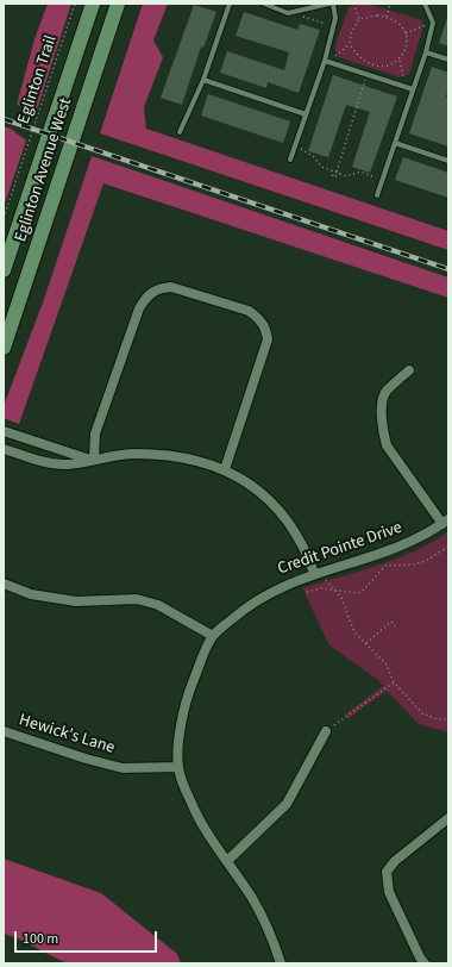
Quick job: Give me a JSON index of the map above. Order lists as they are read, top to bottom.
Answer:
{
  "streets": {
    "main road": ["Eglinton Avenue West"],
    "street": ["Credit Pointe Drive", "Hewick's Lane"],
    "path": ["Eglinton Trail"]
  },
  "crossings": [
    ["Credit Pointe Drive", "Hewick's Lane"]
  ],
  "scale_bar": "100 m"
}
